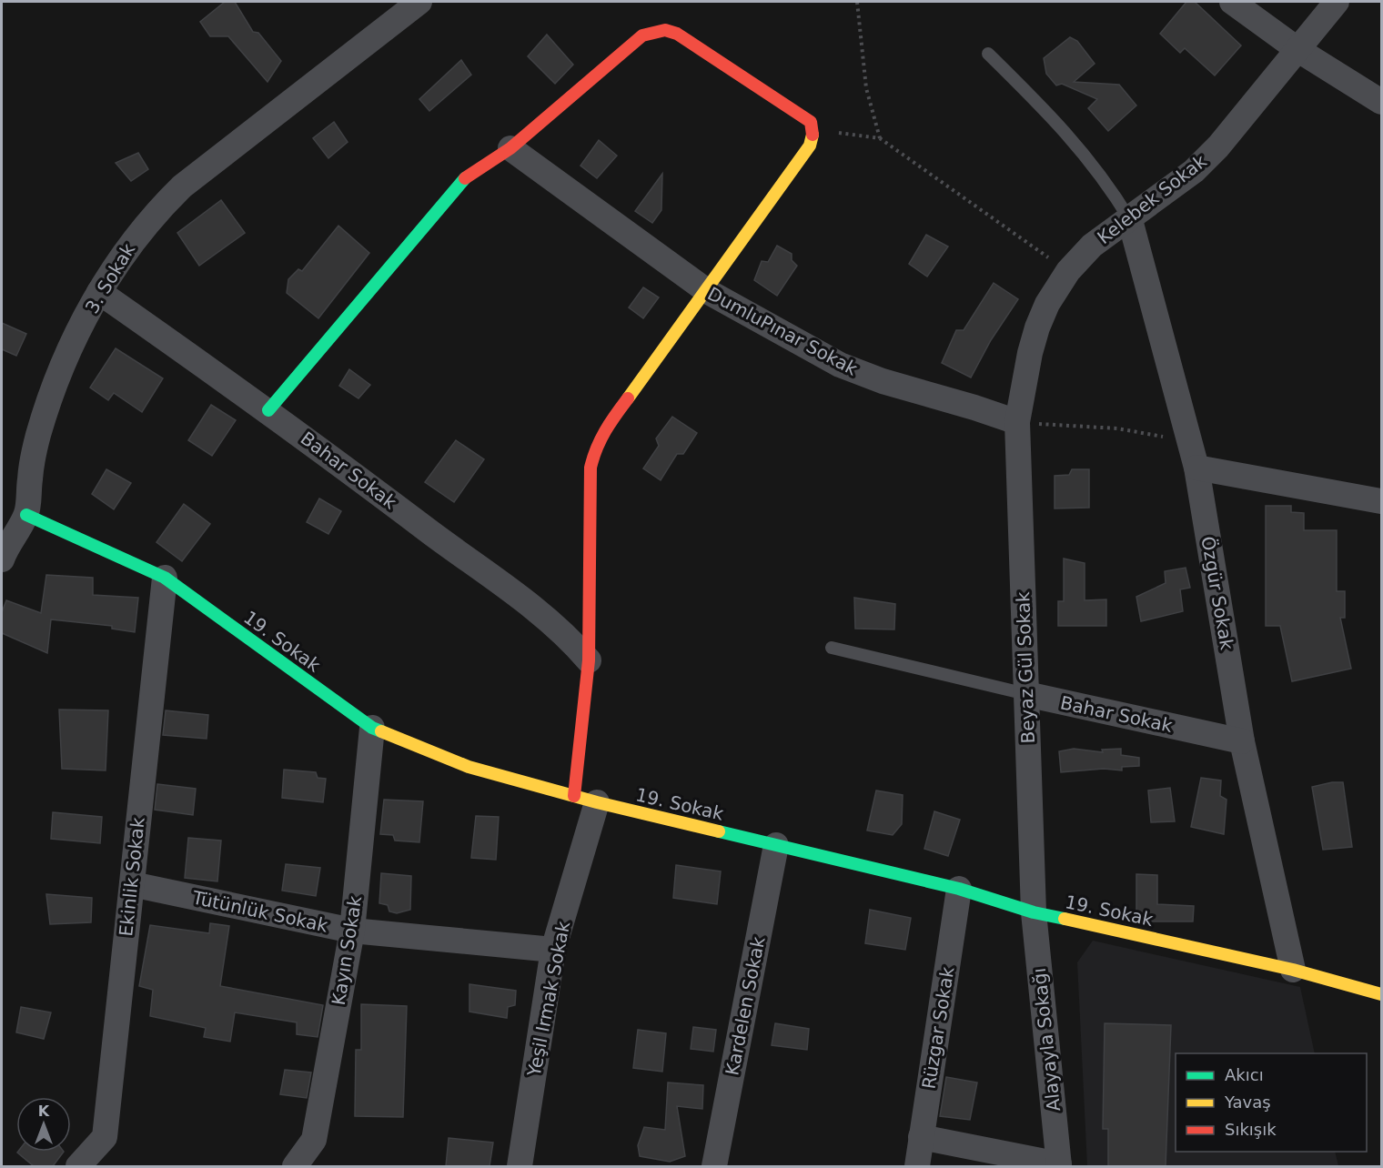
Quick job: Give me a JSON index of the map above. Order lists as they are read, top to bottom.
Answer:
{
  "streets": {
    "street": [
      "Kelebek Sokak",
      "3. Sokak",
      "DumluPınar Sokak",
      "Bahar Sokak",
      "Özgür Sokak",
      "19. Sokak",
      "Beyaz Gül Sokak",
      "Ekinlik Sokak",
      "Tütünlük Sokak",
      "Kayın Sokak",
      "Yeşil Irmak Sokak",
      "Kardelen Sokak",
      "Rüzgar Sokak",
      "Alayayla Sokağı"
    ]
  },
  "crossings": [
    ["Kelebek Sokak", "DumluPınar Sokak"],
    ["Kelebek Sokak", "Özgür Sokak"],
    ["Kelebek Sokak", "Beyaz Gül Sokak"],
    ["3. Sokak", "Bahar Sokak"],
    ["3. Sokak", "19. Sokak"],
    ["DumluPınar Sokak", "Beyaz Gül Sokak"],
    ["Bahar Sokak", "Özgür Sokak"],
    ["Bahar Sokak", "Beyaz Gül Sokak"],
    ["Özgür Sokak", "19. Sokak"],
    ["19. Sokak", "Beyaz Gül Sokak"],
    ["19. Sokak", "Ekinlik Sokak"],
    ["19. Sokak", "Kayın Sokak"],
    ["19. Sokak", "Yeşil Irmak Sokak"],
    ["19. Sokak", "Kardelen Sokak"],
    ["19. Sokak", "Rüzgar Sokak"],
    ["19. Sokak", "Alayayla Sokağı"],
    ["Beyaz Gül Sokak", "Alayayla Sokağı"],
    ["Ekinlik Sokak", "Tütünlük Sokak"],
    ["Tütünlük Sokak", "Kayın Sokak"],
    ["Tütünlük Sokak", "Yeşil Irmak Sokak"]
  ],
  "legend": ["Akıcı", "Yavaş", "Sıkışık"],
  "north": "top"
}
